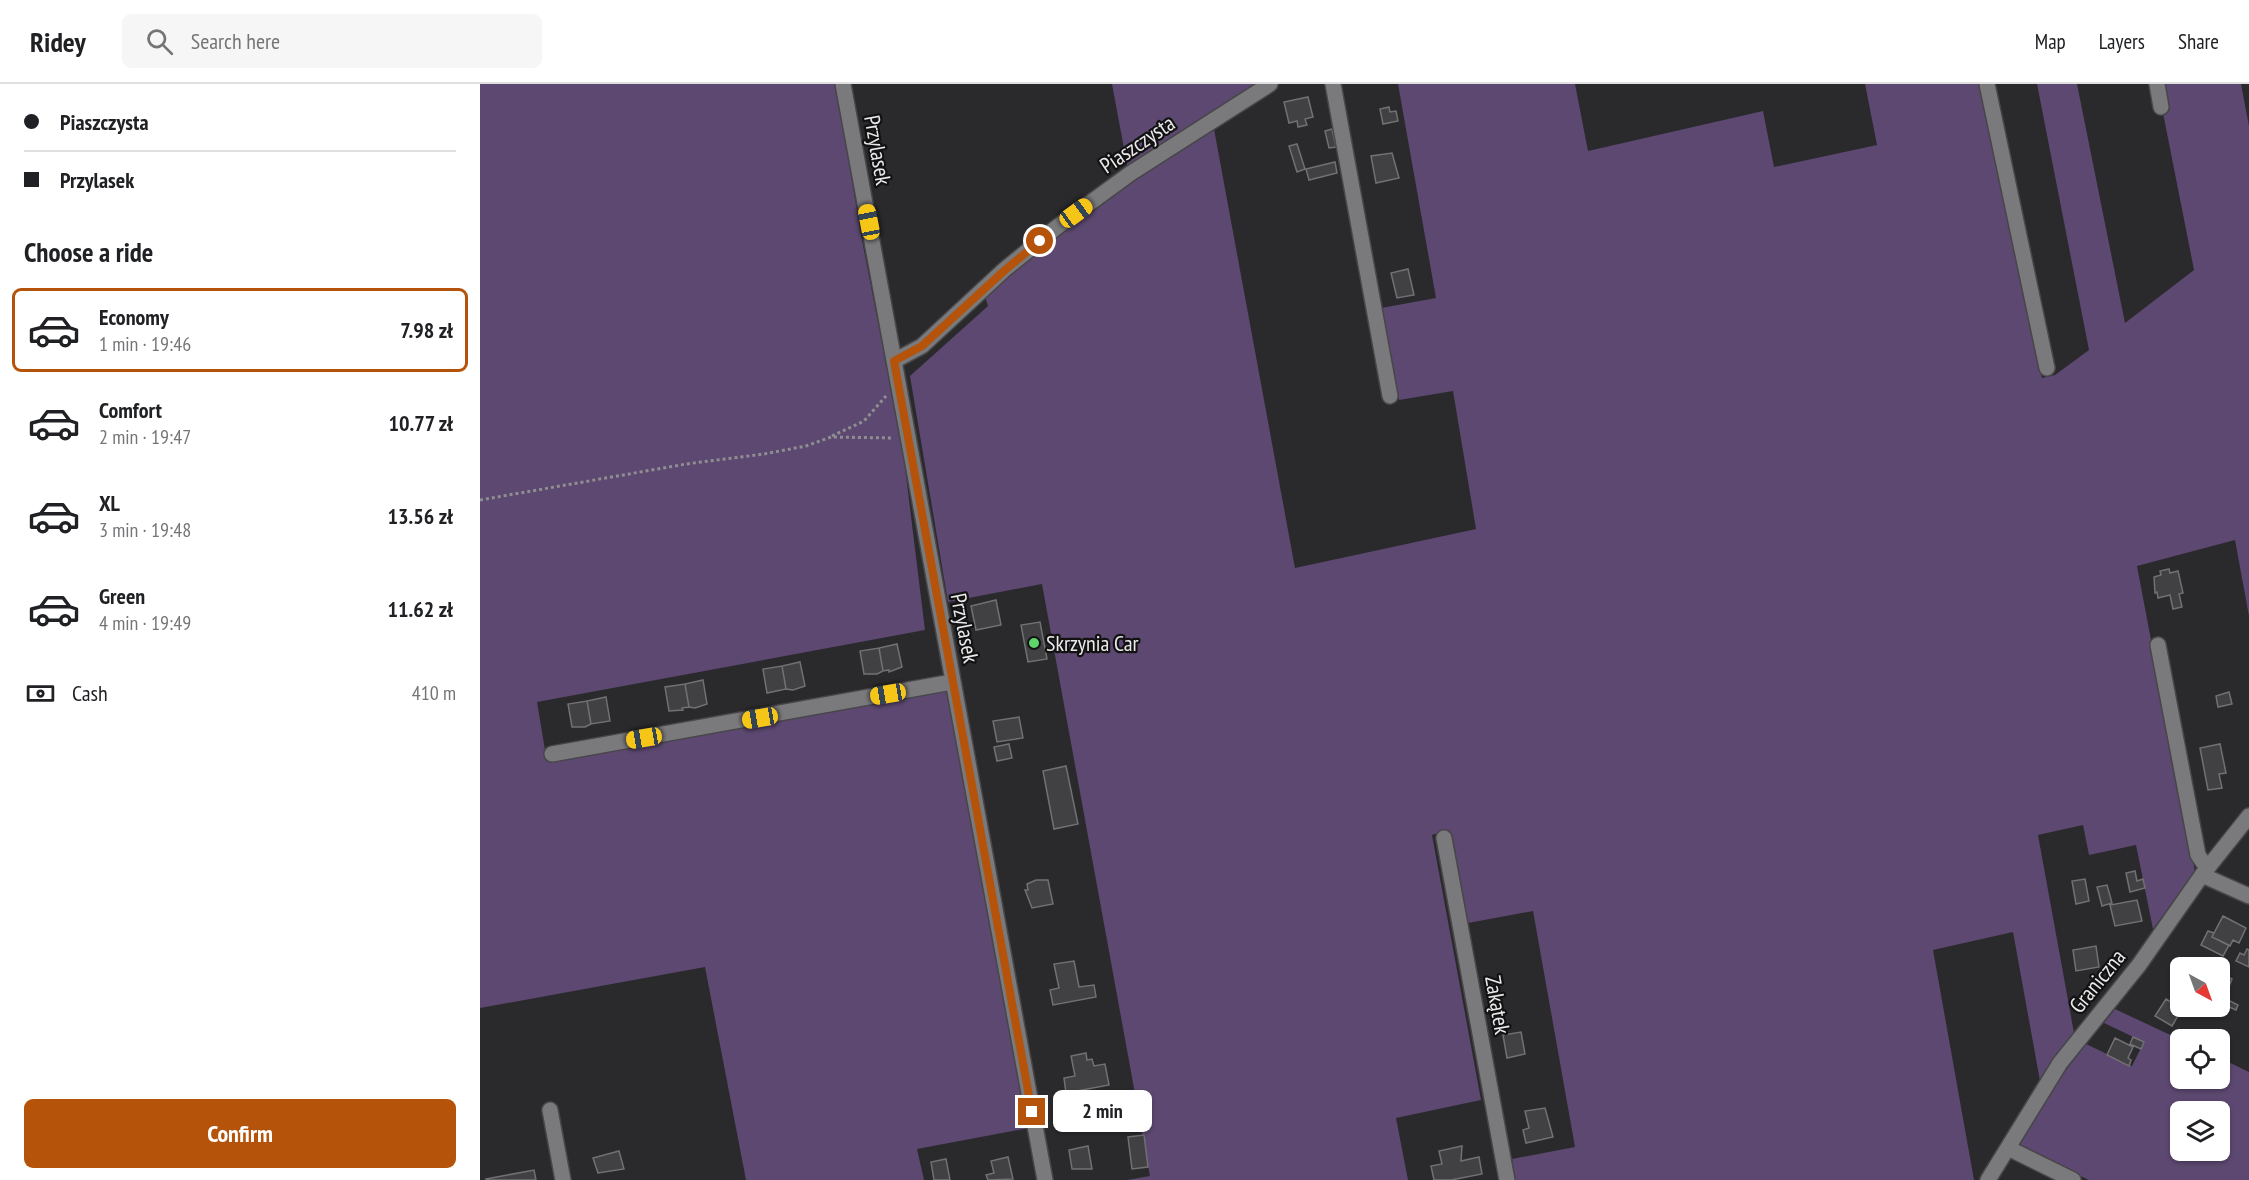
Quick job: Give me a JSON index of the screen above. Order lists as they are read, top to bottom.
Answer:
{
  "streets": {
    "street": [
      "Piaszczysta",
      "Przylasek",
      "Graniczna",
      "Zakątek"
    ]
  },
  "crossings": [
    ["Piaszczysta", "Przylasek"]
  ],
  "places": ["Skrzynia Car"],
  "north": "bottom right",
  "page": {
    "header": "Ridey",
    "search": "Search here",
    "nav": ["Map", "Layers", "Share"],
    "banner": ["Piaszczysta", "Przylasek"],
    "heading": "Choose a ride",
    "list": [
      {
        "name": "Economy",
        "note": "1 min · 19:46",
        "value": "7.98 zł"
      },
      {
        "name": "Comfort",
        "note": "2 min · 19:47",
        "value": "10.77 zł"
      },
      {
        "name": "XL",
        "note": "3 min · 19:48",
        "value": "13.56 zł"
      },
      {
        "name": "Green",
        "note": "4 min · 19:49",
        "value": "11.62 zł"
      }
    ],
    "pay": ["Cash", "410 m"],
    "buttons": "Confirm",
    "bubble": "2 min"
  }
}
